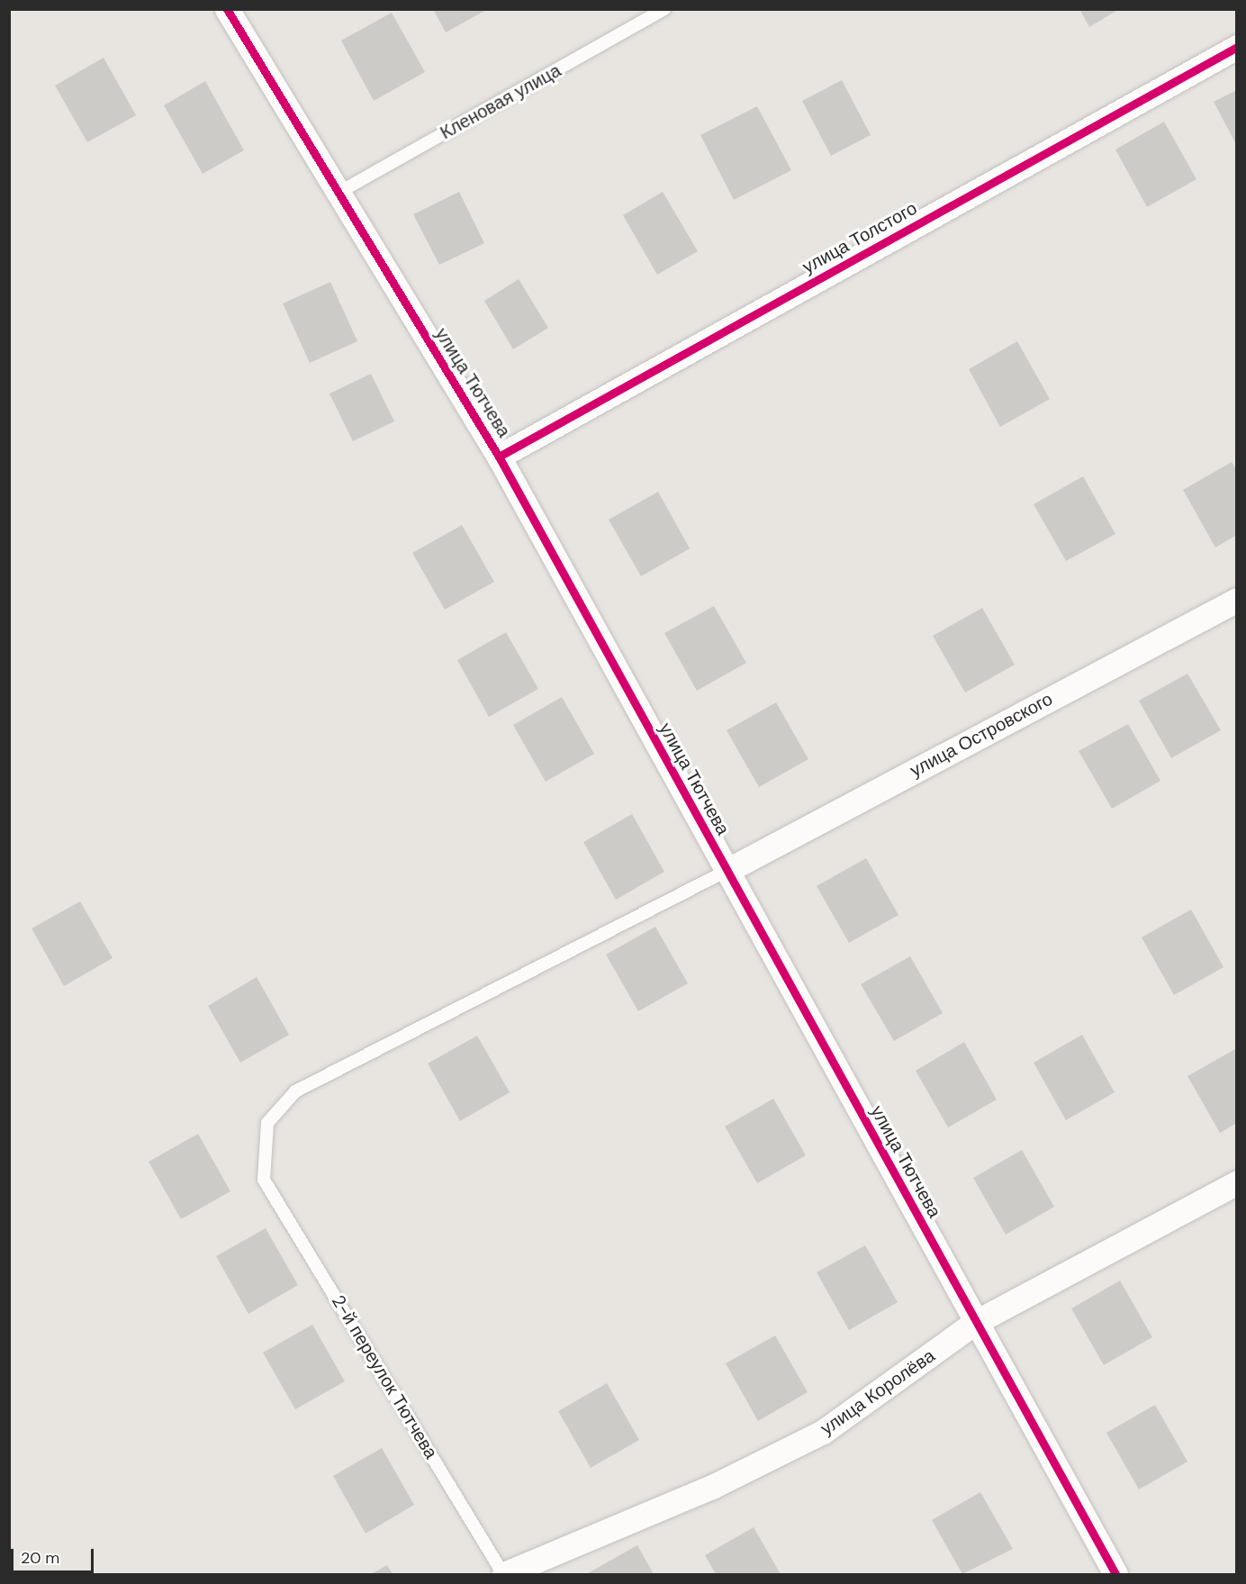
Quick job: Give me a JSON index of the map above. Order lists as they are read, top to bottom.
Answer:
{
  "streets": {
    "street": [
      "улица Толстого",
      "улица Тютчева",
      "улица Островского",
      "улица Королёва"
    ],
    "lane": ["Кленовая улица", "2-й переулок Тютчева"]
  },
  "crossings": [
    ["Кленовая улица", "улица Тютчева"],
    ["улица Толстого", "улица Тютчева"],
    ["улица Тютчева", "улица Островского"],
    ["улица Тютчева", "2-й переулок Тютчева"],
    ["улица Тютчева", "улица Королёва"],
    ["улица Островского", "2-й переулок Тютчева"],
    ["2-й переулок Тютчева", "улица Королёва"]
  ],
  "scale_bar": "20 m"
}
